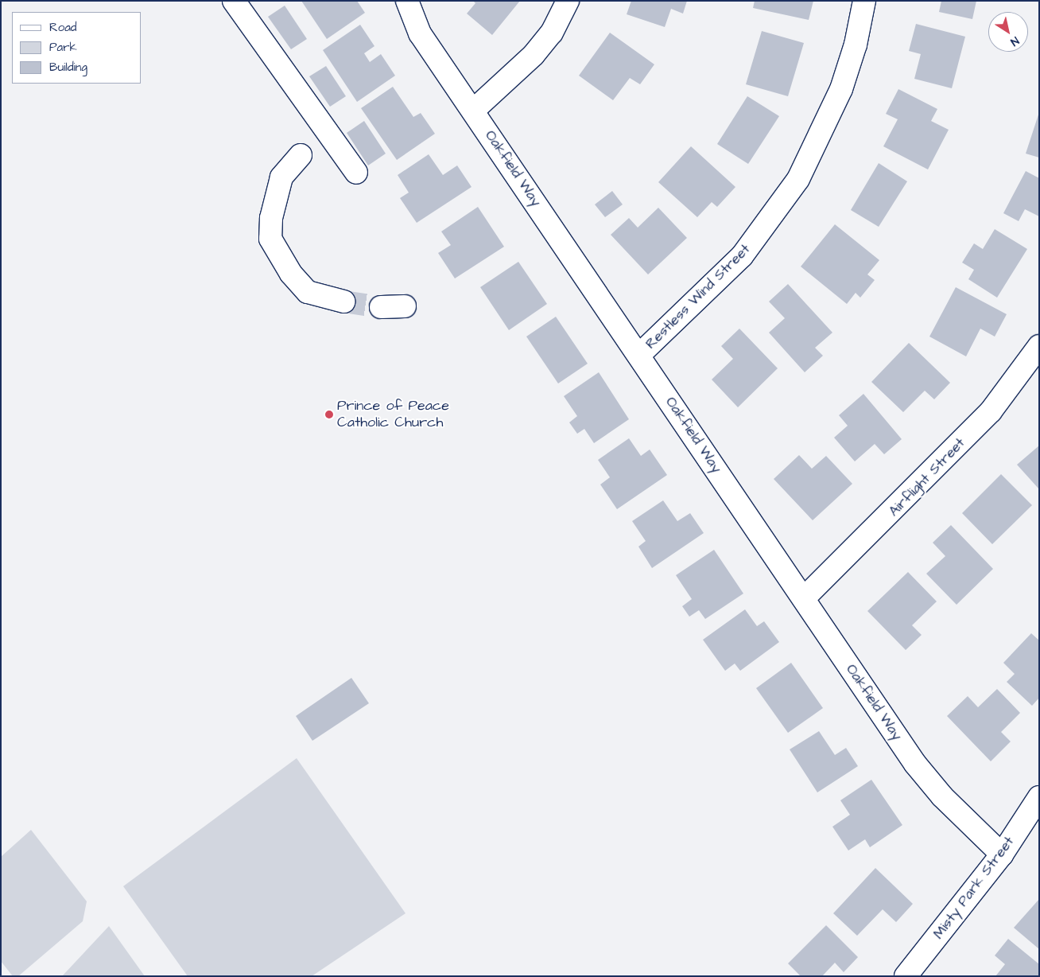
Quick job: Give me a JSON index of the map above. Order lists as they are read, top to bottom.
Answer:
{
  "streets": {
    "street": [
      "Oakfield Way",
      "Restless Wind Street",
      "Airflight Street",
      "Misty Park Street"
    ]
  },
  "crossings": [
    ["Oakfield Way", "Restless Wind Street"],
    ["Oakfield Way", "Airflight Street"],
    ["Oakfield Way", "Misty Park Street"]
  ],
  "places": ["Prince of Peace Catholic Church"],
  "legend": ["Road", "Park", "Building"],
  "north": "bottom right"
}
